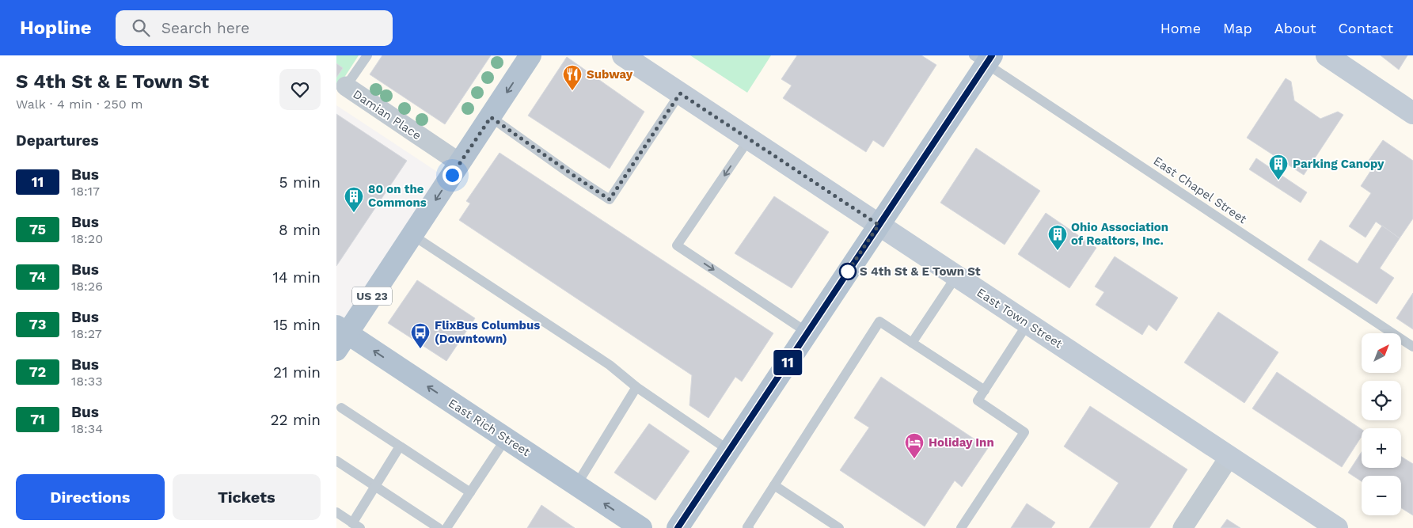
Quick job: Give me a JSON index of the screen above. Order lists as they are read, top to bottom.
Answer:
{
  "streets": {
    "main road": ["US 23", "East Rich Street"],
    "street": ["Damian Place", "East Town Street"],
    "lane": ["East Chapel Street"]
  },
  "crossings": [
    ["Damian Place", "US 23"],
    ["US 23", "East Rich Street"]
  ],
  "one_way": ["East Rich Street"],
  "places": {
    "restaurant": ["Subway"],
    "building": ["Parking Canopy", "80 on the Commons", "Ohio Association of Realtors, Inc."],
    "other": ["S 4th St & E Town St"],
    "bus stop": ["FlixBus Columbus (Downtown)"],
    "hotel": ["Holiday Inn"]
  },
  "lines": ["bus line 11"],
  "north": "top right",
  "page": {
    "header": "Hopline",
    "search": "Search here",
    "nav": [
      "Home",
      "Map",
      "About",
      "Contact"
    ],
    "heading": [
      ["S 4th St & E Town St", "Walk · 4 min · 250 m"],
      "Departures"
    ],
    "on_map": "11",
    "list": [
      {
        "mark": "11",
        "name": "Bus",
        "note": "18:17",
        "value": "5 min"
      },
      {
        "mark": "75",
        "name": "Bus",
        "note": "18:20",
        "value": "8 min"
      },
      {
        "mark": "74",
        "name": "Bus",
        "note": "18:26",
        "value": "14 min"
      },
      {
        "mark": "73",
        "name": "Bus",
        "note": "18:27",
        "value": "15 min"
      },
      {
        "mark": "72",
        "name": "Bus",
        "note": "18:33",
        "value": "21 min"
      },
      {
        "mark": "71",
        "name": "Bus",
        "note": "18:34",
        "value": "22 min"
      }
    ],
    "map_buttons": ["+", "−"],
    "buttons": ["Directions", "Tickets"]
  }
}
